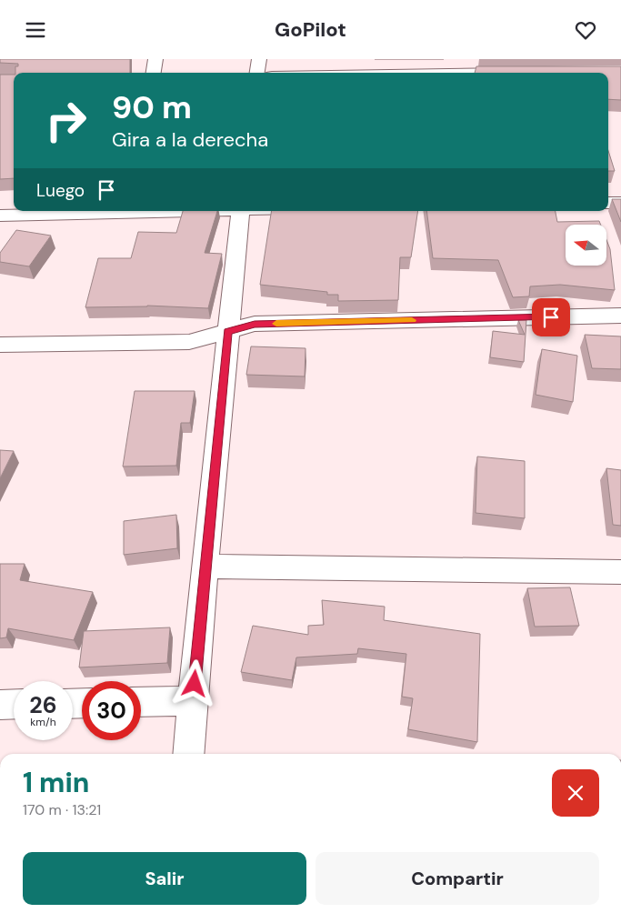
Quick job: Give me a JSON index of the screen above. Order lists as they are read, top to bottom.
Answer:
{
  "north": "left",
  "page": {
    "header": "GoPilot",
    "turn": ["90 m", "Gira a la derecha"],
    "then": "Luego",
    "speed": "26 km/h",
    "limit": "30",
    "heading": ["1 min", "170 m · 13:21"],
    "buttons": ["Salir", "Compartir"]
  }
}
